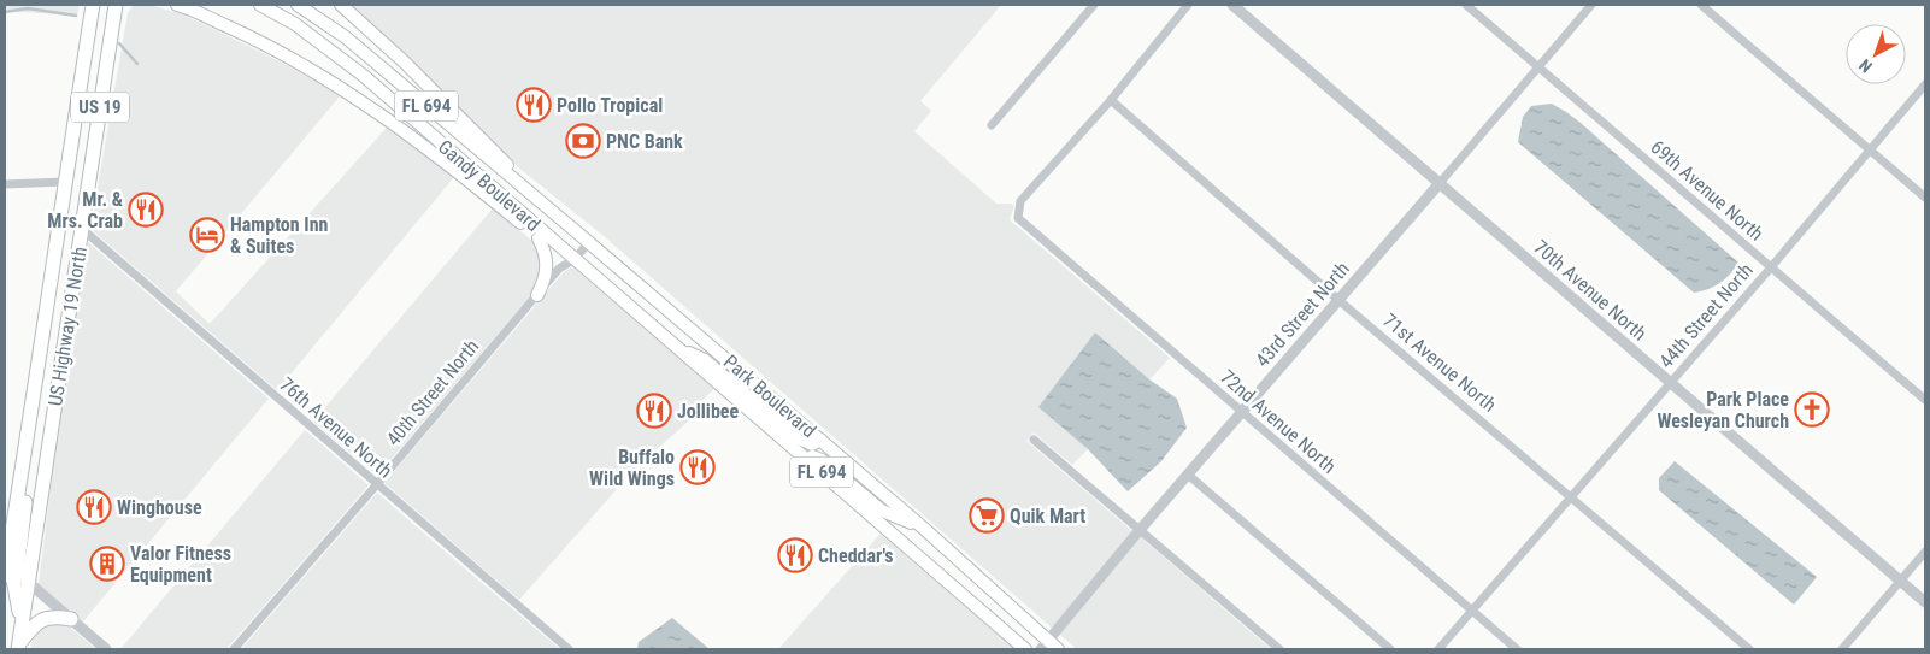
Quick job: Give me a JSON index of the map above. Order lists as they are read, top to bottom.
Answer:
{
  "streets": {
    "highway": ["US 19", "US Highway 19 North"],
    "main road": ["FL 694", "Gandy Boulevard", "Park Boulevard"],
    "street": [
      "69th Avenue North",
      "70th Avenue North",
      "43rd Street North",
      "44th Street North",
      "71st Avenue North",
      "40th Street North",
      "72nd Avenue North",
      "76th Avenue North"
    ]
  },
  "crossings": [
    ["Gandy Boulevard", "40th Street North"],
    ["Gandy Boulevard", "Park Boulevard"],
    ["69th Avenue North", "43rd Street North"],
    ["69th Avenue North", "44th Street North"],
    ["70th Avenue North", "43rd Street North"],
    ["70th Avenue North", "44th Street North"],
    ["43rd Street North", "71st Avenue North"],
    ["43rd Street North", "Park Boulevard"],
    ["43rd Street North", "72nd Avenue North"],
    ["44th Street North", "71st Avenue North"],
    ["44th Street North", "72nd Avenue North"],
    ["US Highway 19 North", "76th Avenue North"],
    ["71st Avenue North", "72nd Avenue North"],
    ["40th Street North", "Park Boulevard"],
    ["40th Street North", "76th Avenue North"]
  ],
  "places": {
    "restaurant": [
      "Pollo Tropical",
      "Mr. & Mrs. Crab",
      "Jollibee",
      "Buffalo Wild Wings",
      "Winghouse",
      "Cheddar's"
    ],
    "bank": ["PNC Bank"],
    "hotel": ["Hampton Inn & Suites"],
    "church": ["Park Place Wesleyan Church"],
    "supermarket": ["Quik Mart"],
    "building": ["Valor Fitness Equipment"]
  },
  "north": "bottom left"
}
